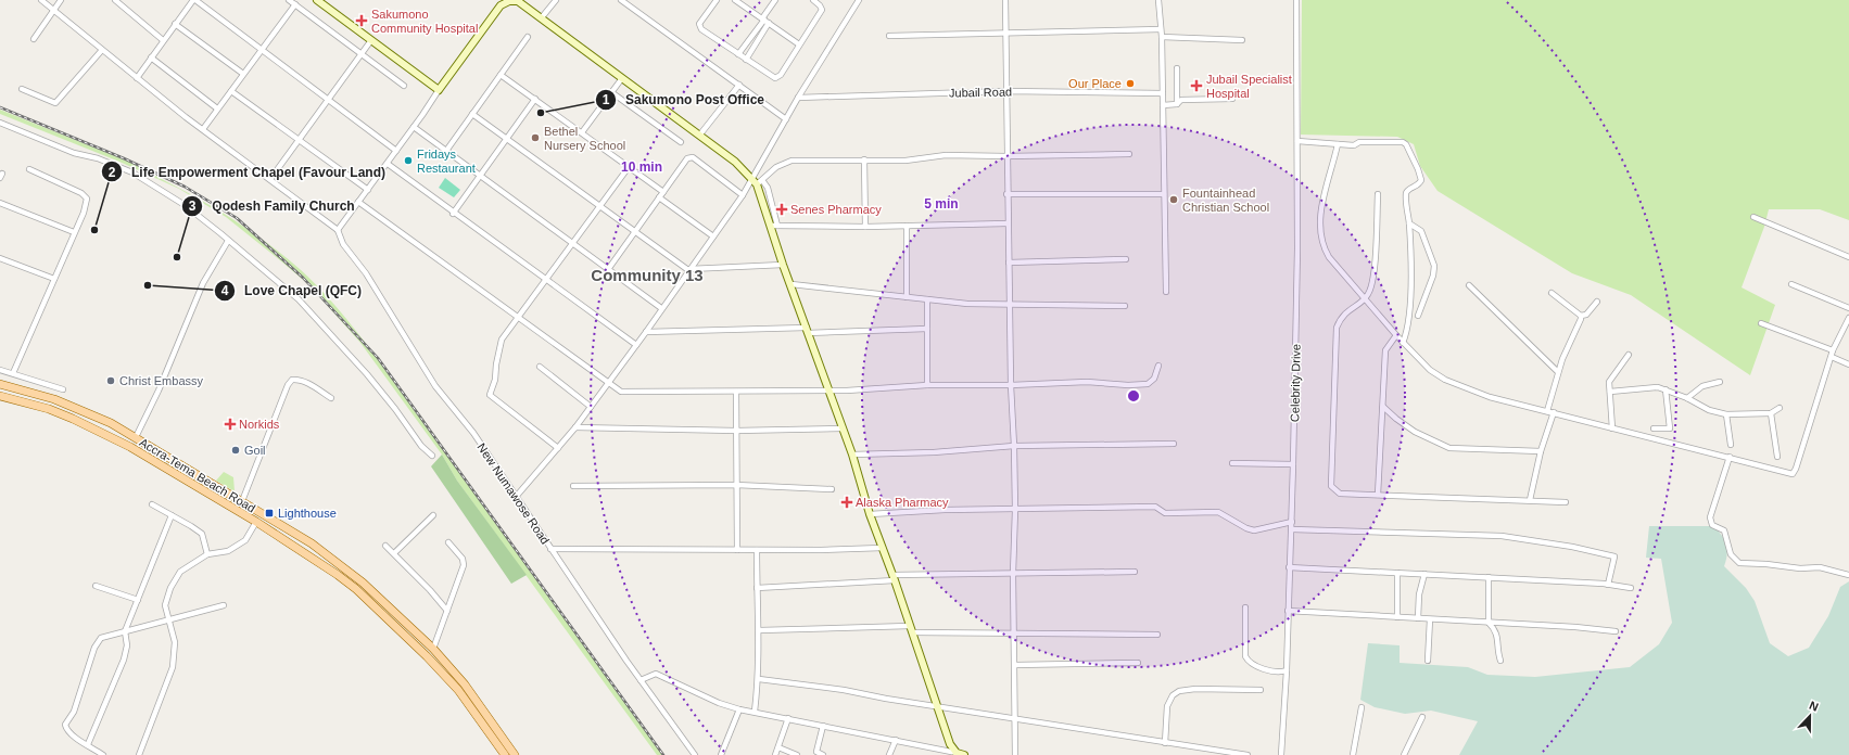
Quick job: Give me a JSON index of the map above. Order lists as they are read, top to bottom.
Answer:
{
  "streets": {
    "main road": ["Accra-Tema Beach Road"],
    "street": ["Jubail Road", "Celebrity Drive", "New Numawose Road"]
  },
  "districts": ["Community 13"],
  "places": {
    "health": [
      "Sakumono Community Hospital",
      "Jubail Specialist Hospital",
      "Senes Pharmacy",
      "Norkids",
      "Alaska Pharmacy"
    ],
    "other": [
      "Our Place",
      "Sakumono Post Office",
      "Bethel Nursery School",
      "Fridays Restaurant",
      "Fountainhead Christian School",
      "Life Empowerment Chapel (Favour Land)",
      "Qodesh Family Church",
      "Love Chapel (QFC)",
      "Christ Embassy",
      "Goil"
    ],
    "transit": ["Lighthouse"]
  },
  "north": "top",
  "rings": ["10 min", "5 min"]
}
